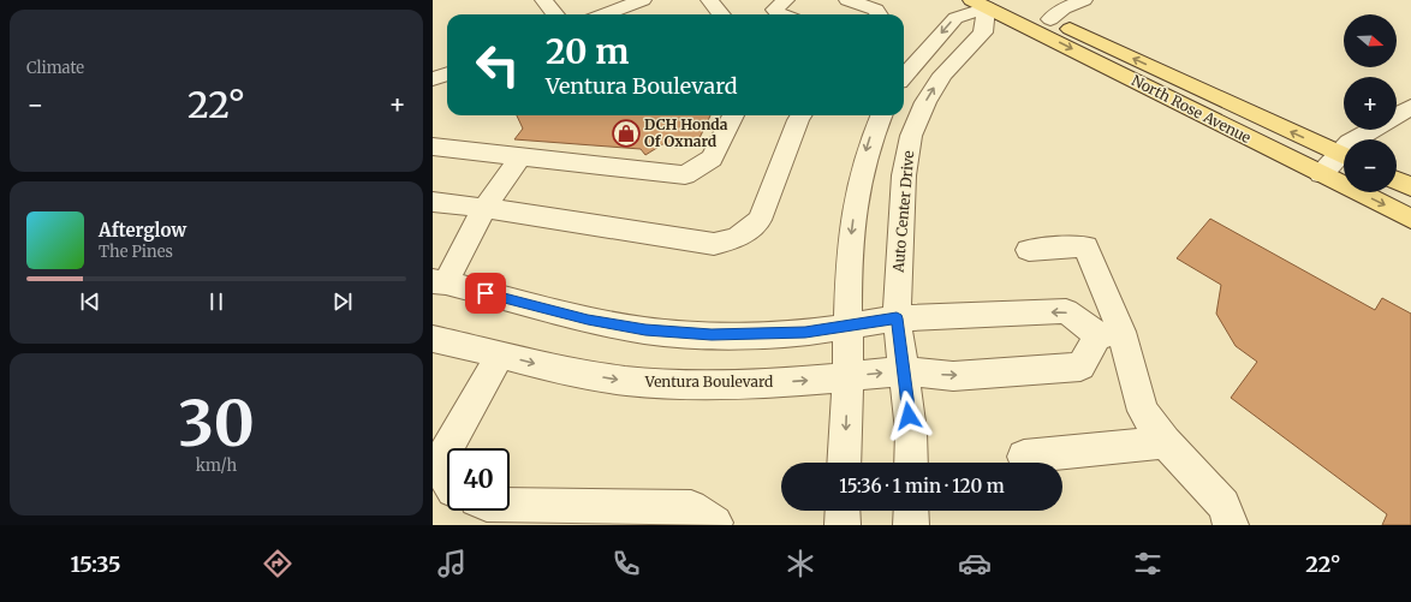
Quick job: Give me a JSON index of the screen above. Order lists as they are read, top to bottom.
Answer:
{
  "streets": {
    "main road": ["North Rose Avenue"],
    "street": ["Auto Center Drive", "Ventura Boulevard"]
  },
  "crossings": [
    ["North Rose Avenue", "Auto Center Drive"],
    ["Auto Center Drive", "Ventura Boulevard"]
  ],
  "places": {
    "shop": ["DCH Honda Of Oxnard"]
  },
  "north": "right",
  "page": {
    "tile": [
      "Climate",
      ["30", "km/h"]
    ],
    "map_buttons": ["+", "−"],
    "turn": ["20 m", "Ventura Boulevard"],
    "heat": ["−", "22°", "+"],
    "song": ["Afterglow", "The Pines"],
    "limit": "40",
    "trip": "15:36 · 1 min · 120 m",
    "tabs": ["15:35", "22°"]
  }
}
